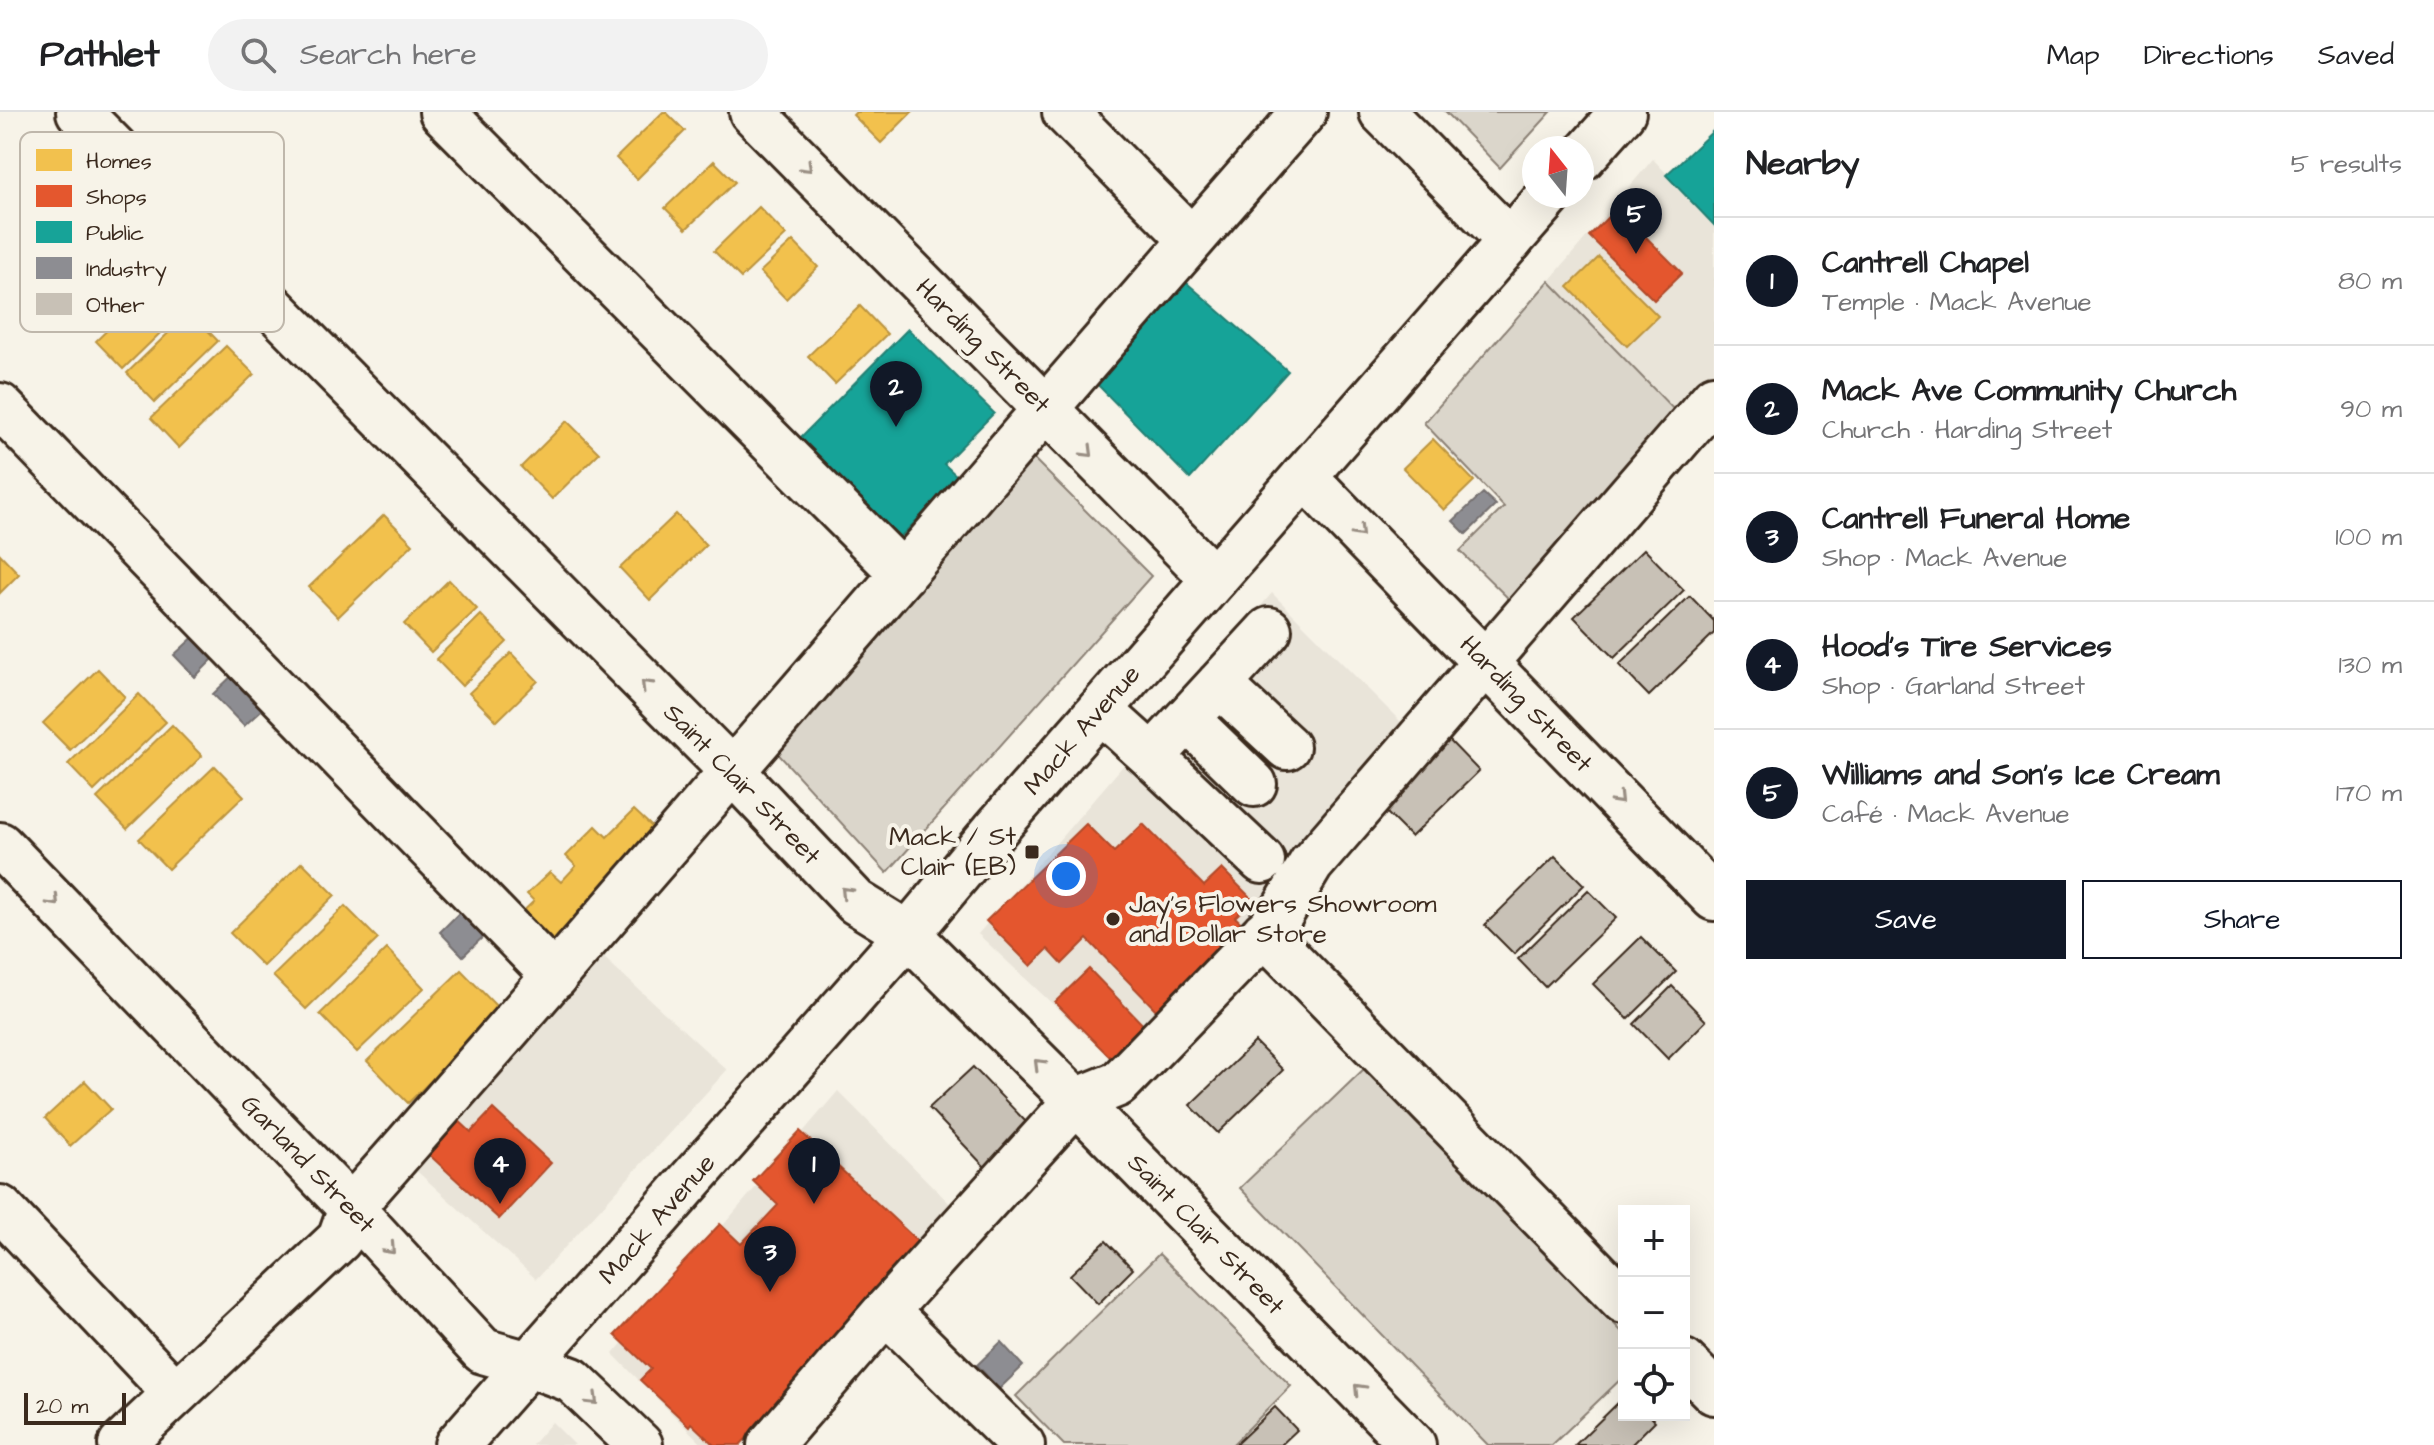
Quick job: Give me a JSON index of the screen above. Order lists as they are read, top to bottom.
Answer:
{
  "streets": {
    "street": [
      "Harding Street",
      "Mack Avenue",
      "Saint Clair Street",
      "Garland Street"
    ]
  },
  "crossings": [
    ["Harding Street", "Mack Avenue"],
    ["Mack Avenue", "Saint Clair Street"],
    ["Mack Avenue", "Garland Street"]
  ],
  "places": {
    "transit": ["Mack / St Clair (EB)"],
    "other": ["Jay's Flowers Showroom and Dollar Store"]
  },
  "legend": [
    "Homes",
    "Shops",
    "Public",
    "Industry",
    "Other"
  ],
  "scale_bar": "20 m",
  "north": "top",
  "page": {
    "header": "Pathlet",
    "search": "Search here",
    "nav": ["Map", "Directions", "Saved"],
    "heading": ["Nearby", "5 results"],
    "pins": [
      "5",
      "2",
      "1",
      "4",
      "3"
    ],
    "list": [
      {
        "mark": "1",
        "name": "Cantrell Chapel",
        "note": "Temple · Mack Avenue",
        "value": "80 m"
      },
      {
        "mark": "2",
        "name": "Mack Ave Community Church",
        "note": "Church · Harding Street",
        "value": "90 m"
      },
      {
        "mark": "3",
        "name": "Cantrell Funeral Home",
        "note": "Shop · Mack Avenue",
        "value": "100 m"
      },
      {
        "mark": "4",
        "name": "Hood's Tire Services",
        "note": "Shop · Garland Street",
        "value": "130 m"
      },
      {
        "mark": "5",
        "name": "Williams and Son's Ice Cream",
        "note": "Café · Mack Avenue",
        "value": "170 m"
      }
    ],
    "buttons": ["Save", "Share"],
    "map_buttons": ["+", "−"],
    "scale": "20 m"
  }
}
